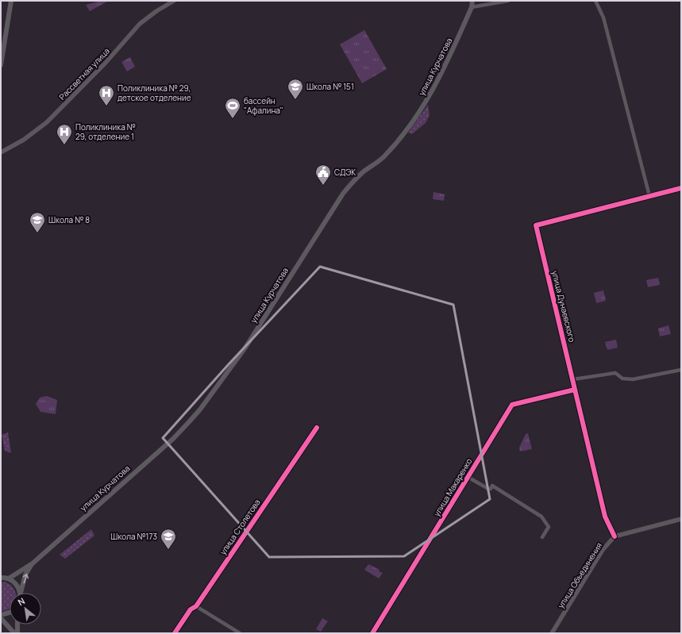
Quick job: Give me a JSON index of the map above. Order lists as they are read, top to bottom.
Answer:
{
  "streets": {
    "main road": ["улица Курчатова"],
    "street": [
      "Рассветная улица",
      "улица Дунаевского",
      "улица Макаренко",
      "улица Столетова",
      "улица Объединения"
    ]
  },
  "crossings": [
    ["улица Дунаевского", "улица Макаренко"],
    ["улица Дунаевского", "улица Объединения"]
  ],
  "places": {
    "school or university": ["Школа № 151", "Школа № 8", "Школа №173"],
    "hospital": ["Поликлиника № 29, детское отделение", "Поликлиника № 29, отделение 1"],
    "sports": ["бассейн \"Афалина\""],
    "public building": ["СДЭК"]
  },
  "north": "top left"
}
